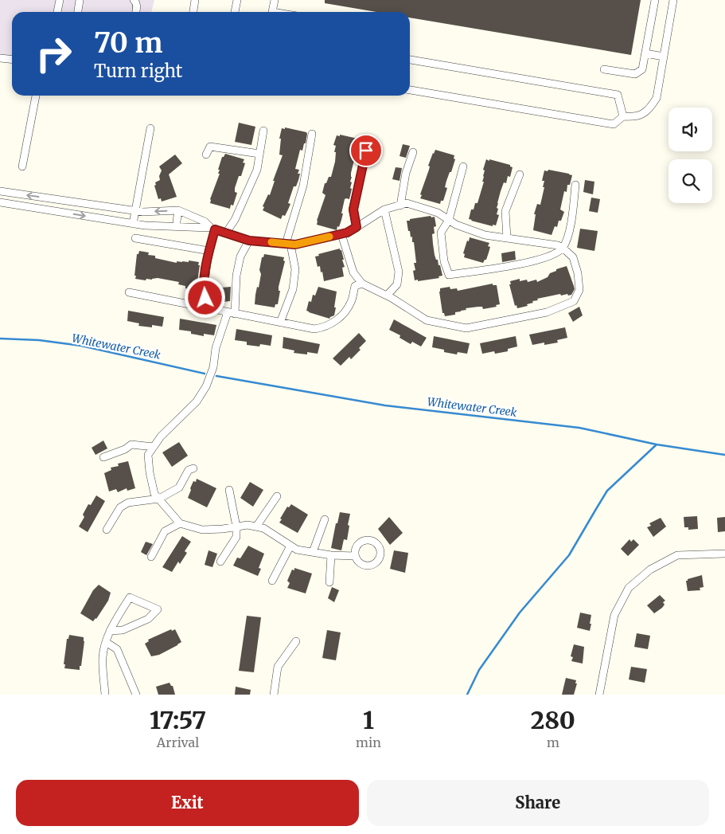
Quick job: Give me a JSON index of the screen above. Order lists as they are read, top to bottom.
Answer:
{
  "water": ["Whitewater Creek"],
  "page": {
    "turn": ["70 m", "Turn right"],
    "eta": [
      "17:57",
      "Arrival",
      "1",
      "min",
      "280",
      "m"
    ],
    "buttons": ["Exit", "Share"]
  }
}
